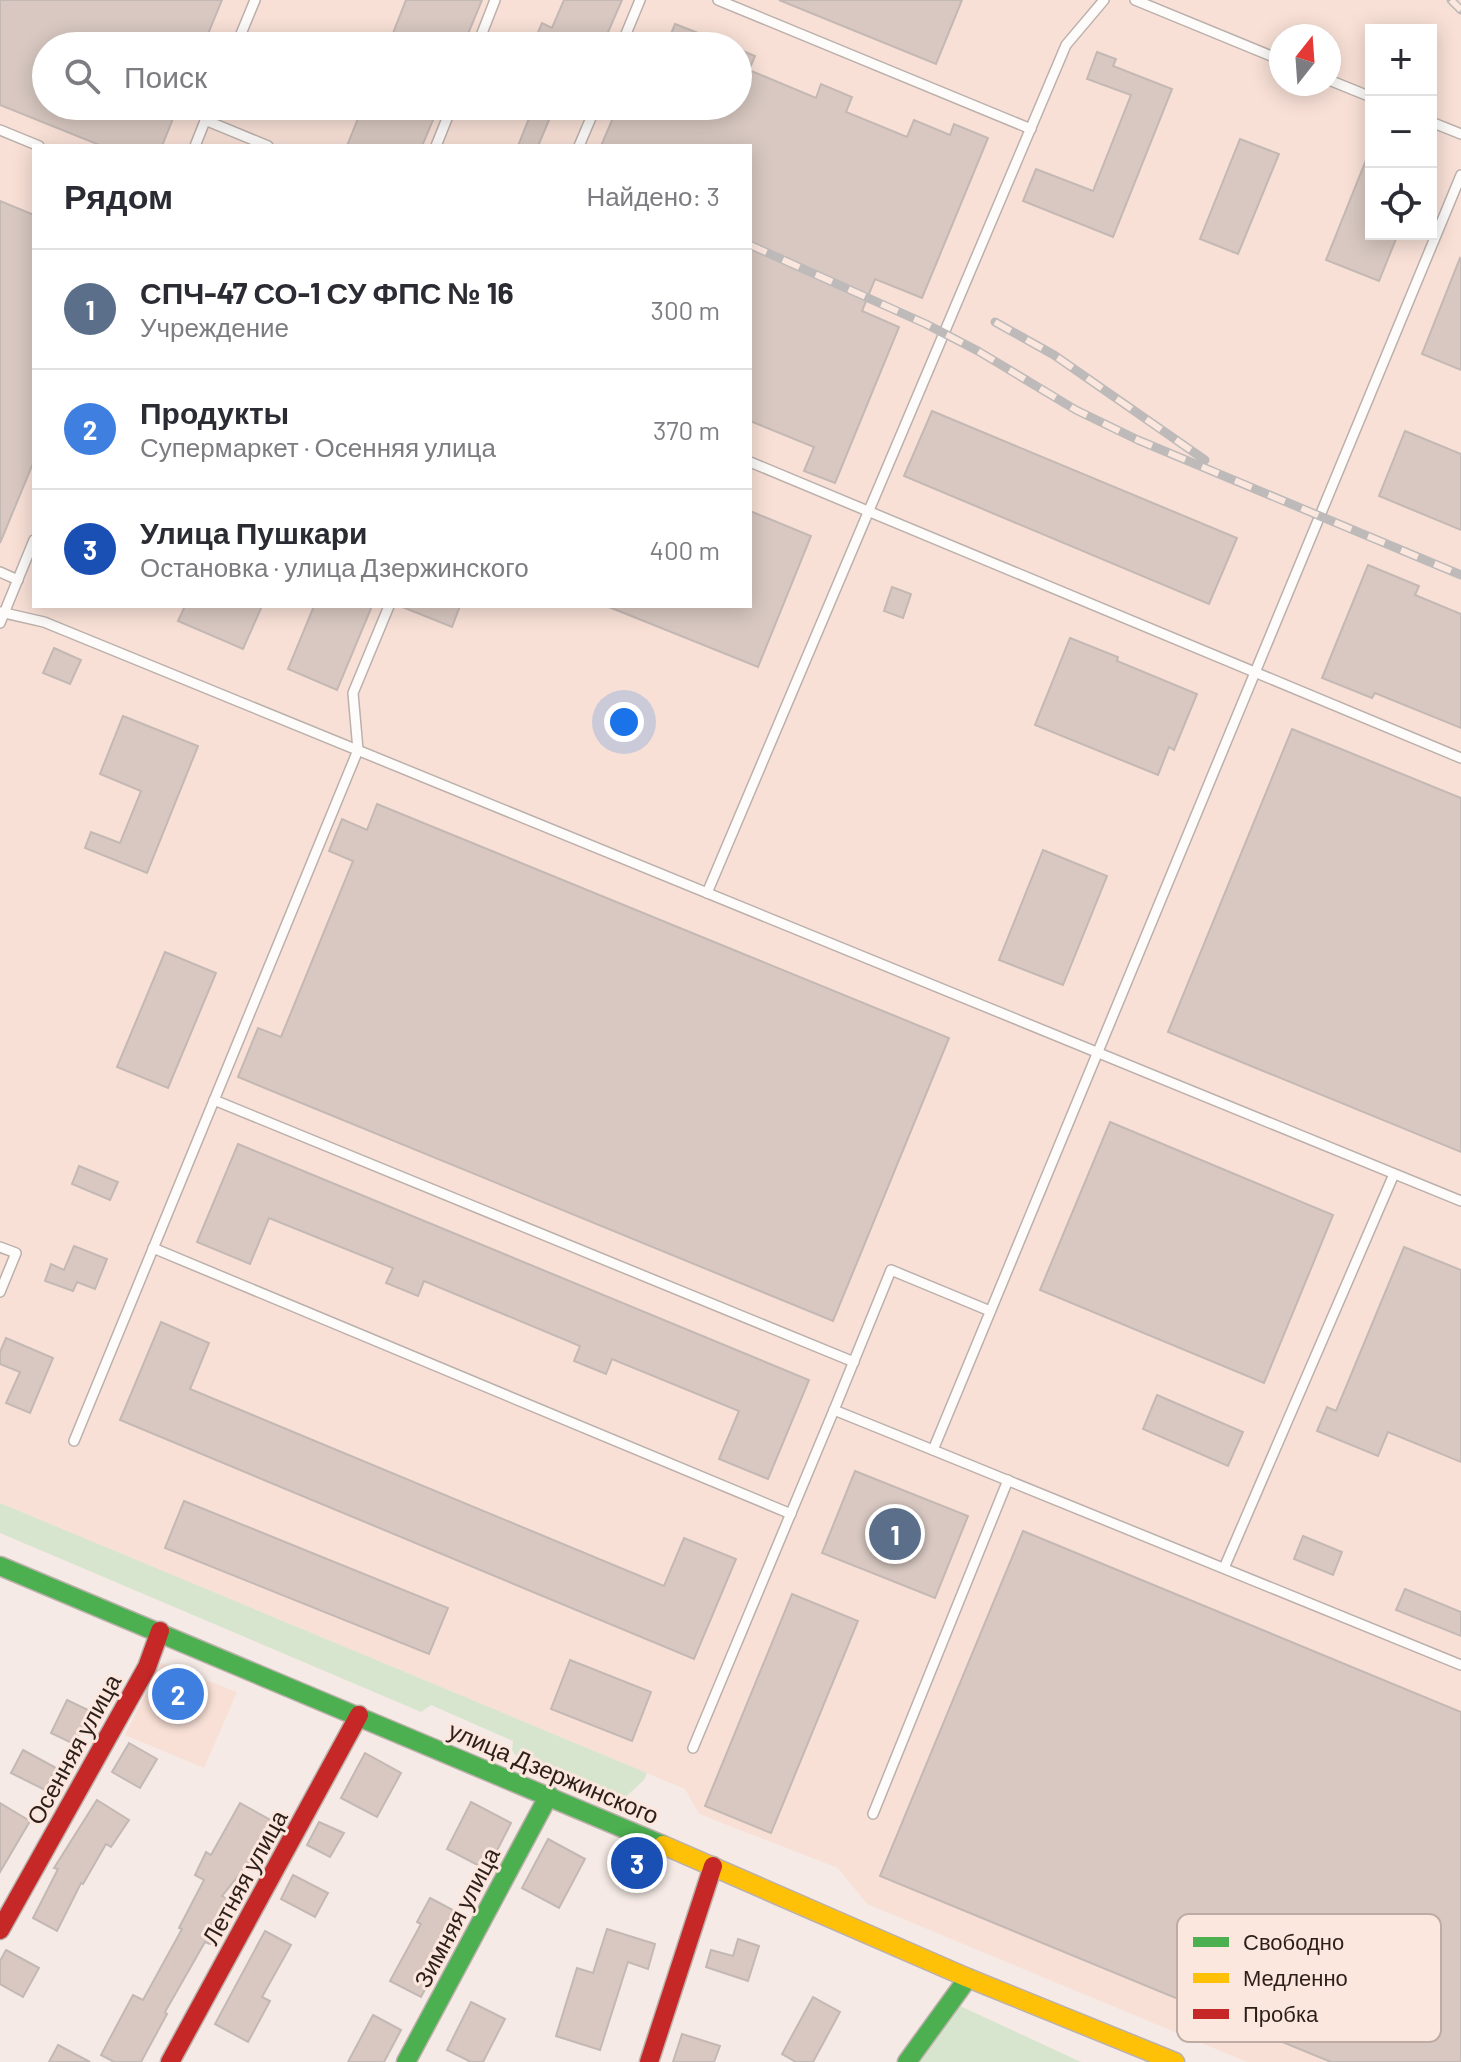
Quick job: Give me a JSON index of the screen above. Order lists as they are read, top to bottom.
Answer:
{
  "streets": {
    "main road": [
      "Осенняя улица",
      "улица Дзержинского",
      "Летняя улица",
      "Зимняя улица"
    ]
  },
  "crossings": [
    ["Осенняя улица", "улица Дзержинского"],
    ["улица Дзержинского", "Летняя улица"],
    ["улица Дзержинского", "Зимняя улица"]
  ],
  "legend": ["Свободно", "Медленно", "Пробка"],
  "north": "top",
  "page": {
    "map_buttons": ["+", "−"],
    "search": "Поиск",
    "heading": ["Рядом", "Найдено: 3"],
    "list": [
      {
        "mark": "1",
        "name": "СПЧ-47 СО-1 СУ ФПС № 16",
        "note": "Учреждение",
        "value": "300 m"
      },
      {
        "mark": "2",
        "name": "Продукты",
        "note": "Супермаркет · Осенняя улица",
        "value": "370 m"
      },
      {
        "mark": "3",
        "name": "Улица Пушкари",
        "note": "Остановка · улица Дзержинского",
        "value": "400 m"
      }
    ],
    "pins": ["1", "2", "3"]
  }
}
